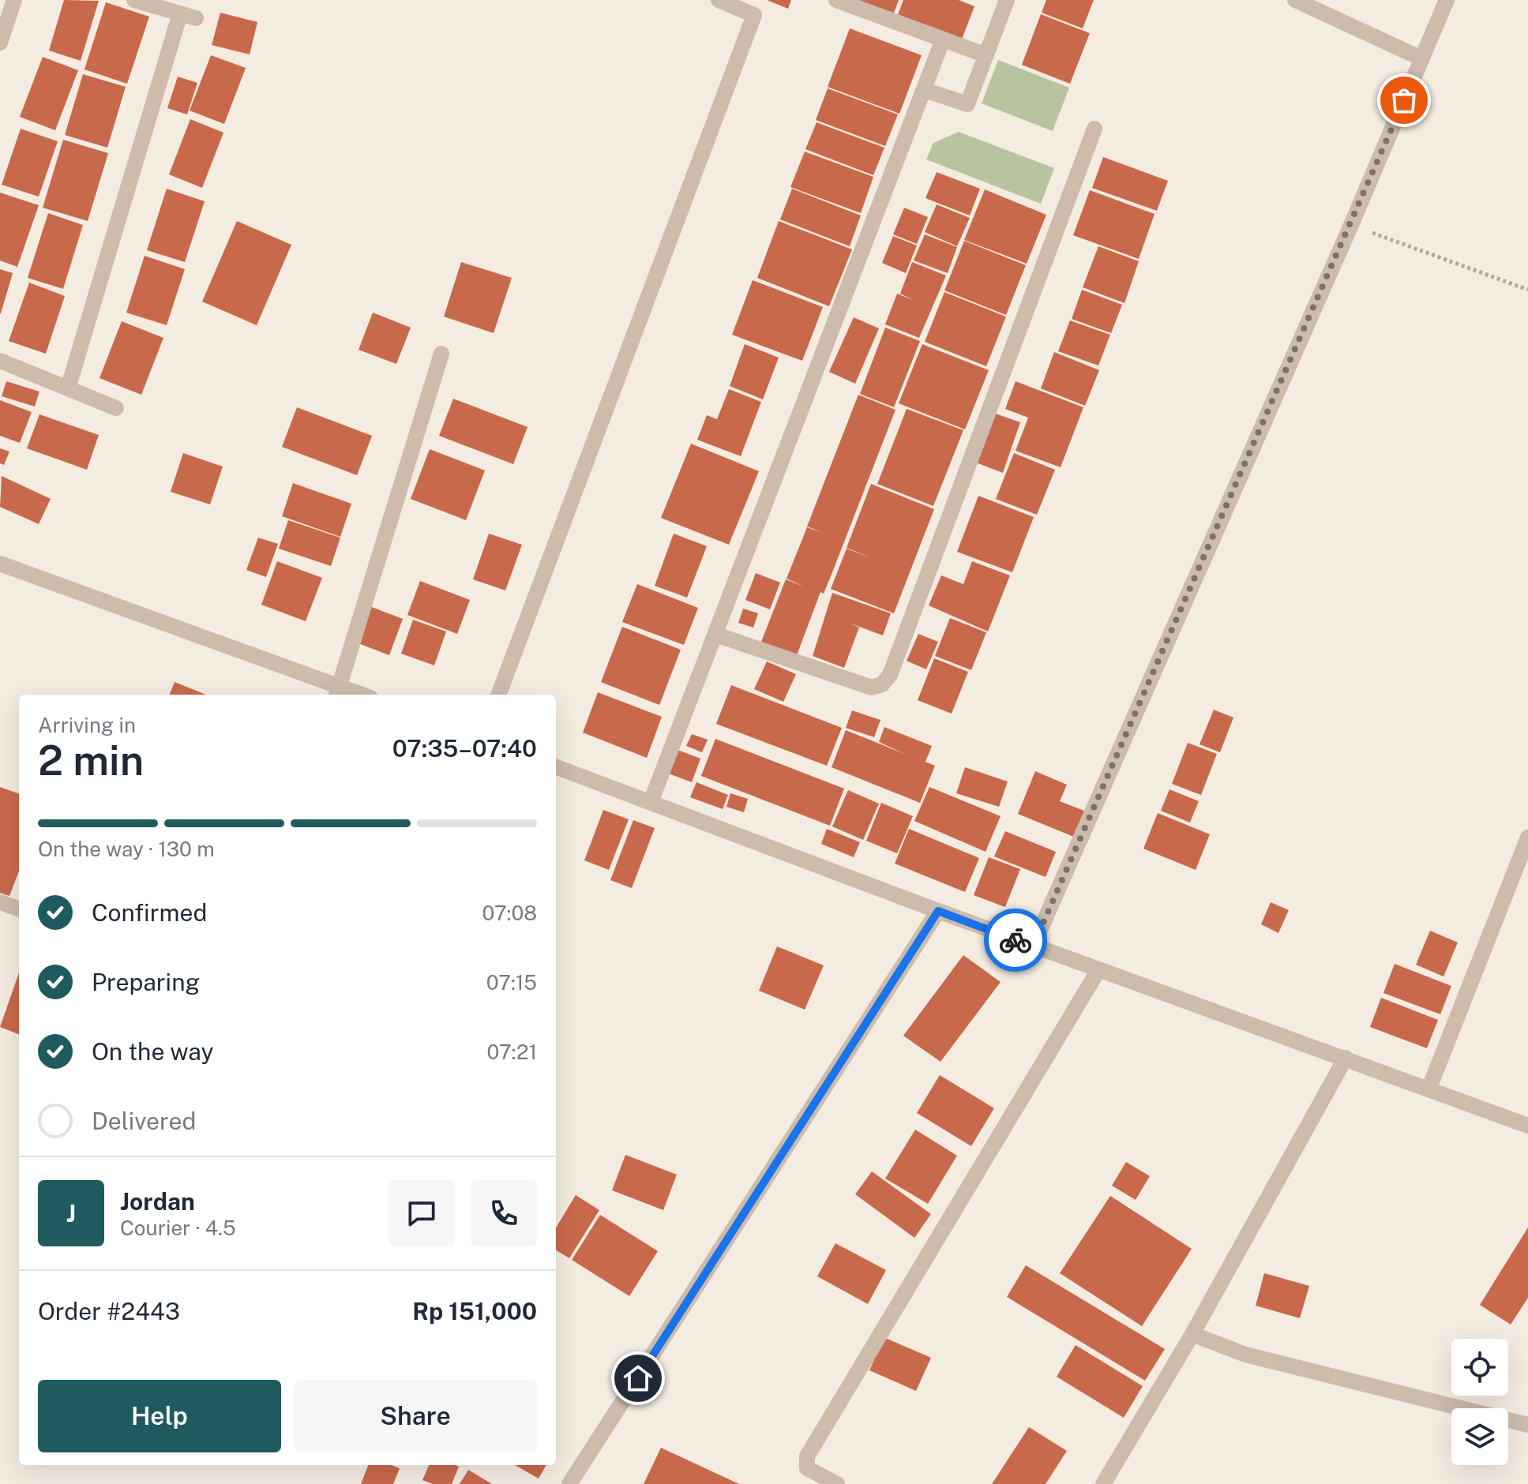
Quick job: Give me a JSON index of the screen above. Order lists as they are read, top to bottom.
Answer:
{
  "page": {
    "heading": ["2 min", "Arriving in", "07:35–07:40"],
    "panel": [
      "Jordan",
      "Courier · 4.5",
      "Order #2443",
      "Rp 151,000"
    ],
    "bar": "On the way · 130 m",
    "list": [
      ["Confirmed", "07:08"],
      ["Preparing", "07:15"],
      ["On the way", "07:21"],
      "Delivered"
    ],
    "round": "J",
    "buttons": ["Help", "Share"]
  }
}
